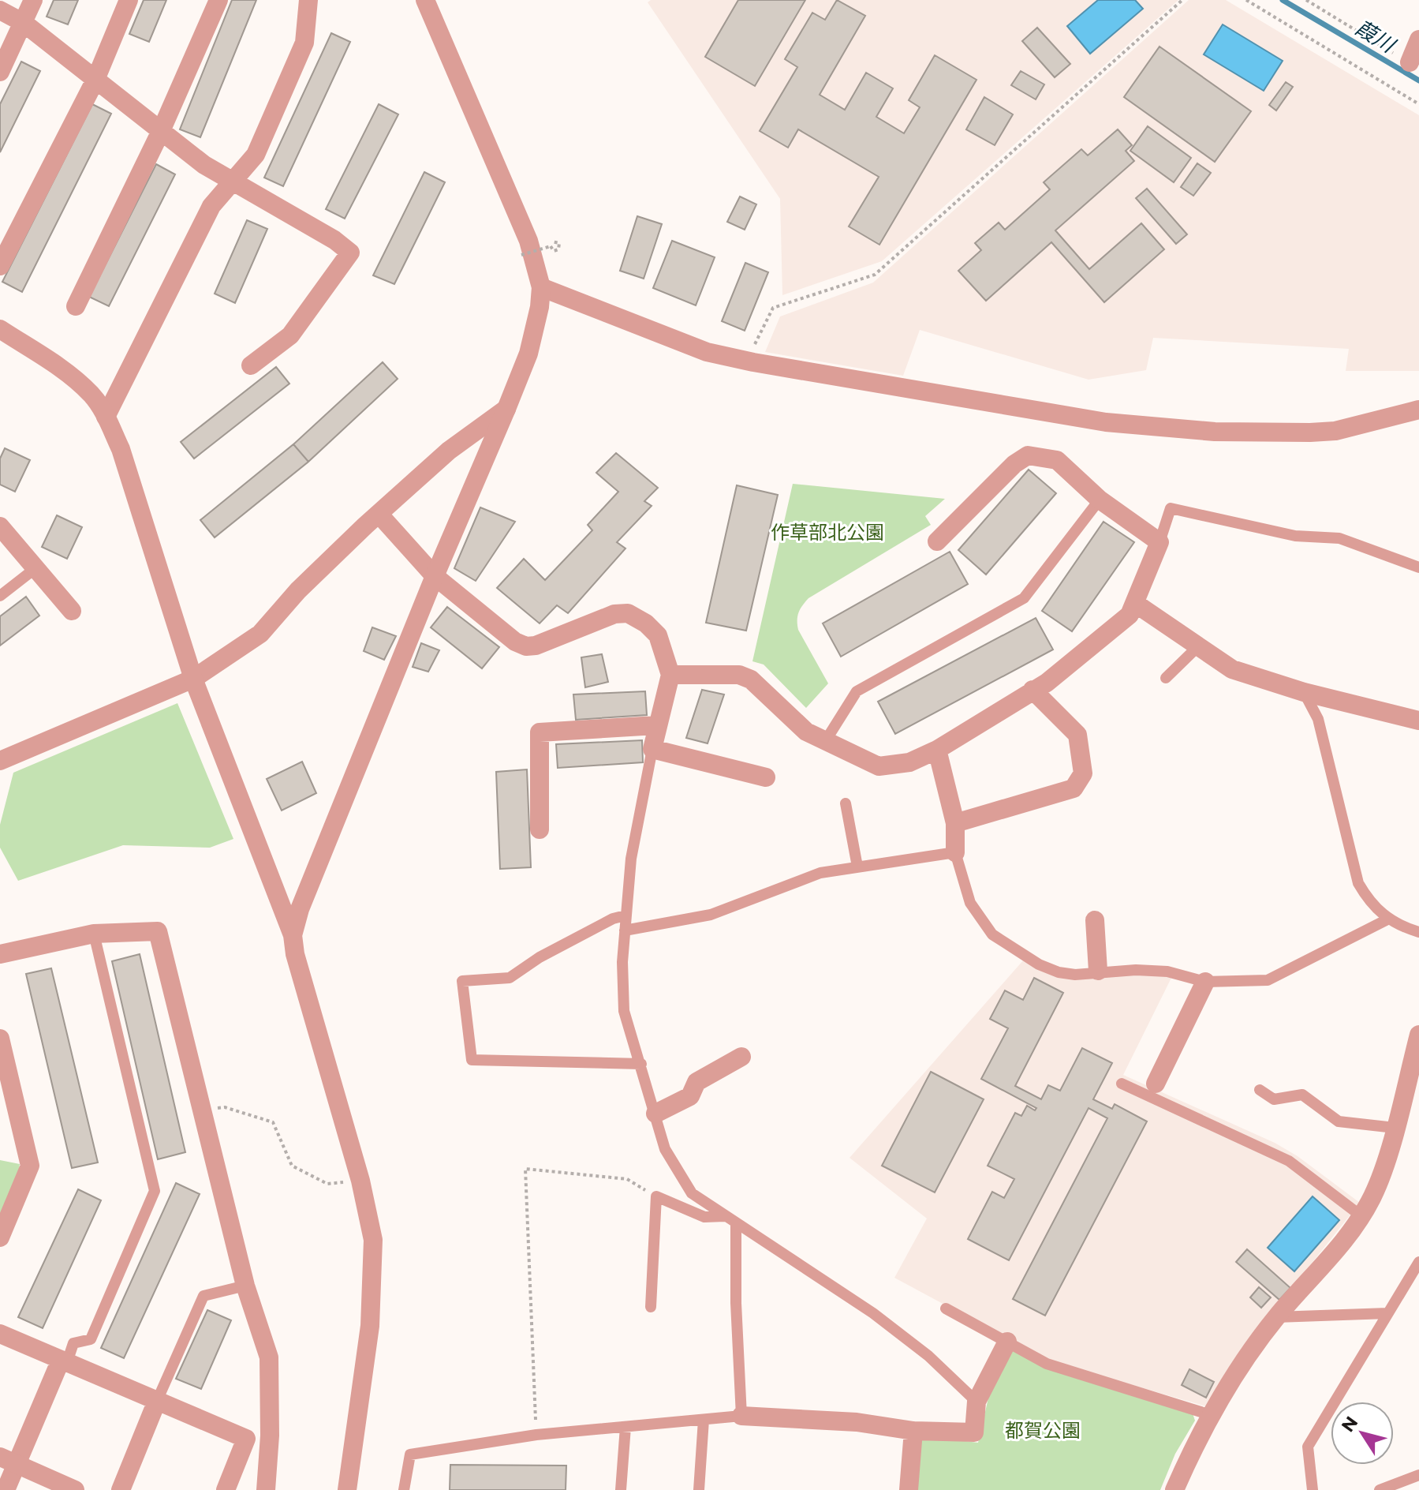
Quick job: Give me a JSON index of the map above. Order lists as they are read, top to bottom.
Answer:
{
  "water": ["葭川"],
  "parks": ["作草部北公園", "都賀公園"],
  "north": "top left"
}
